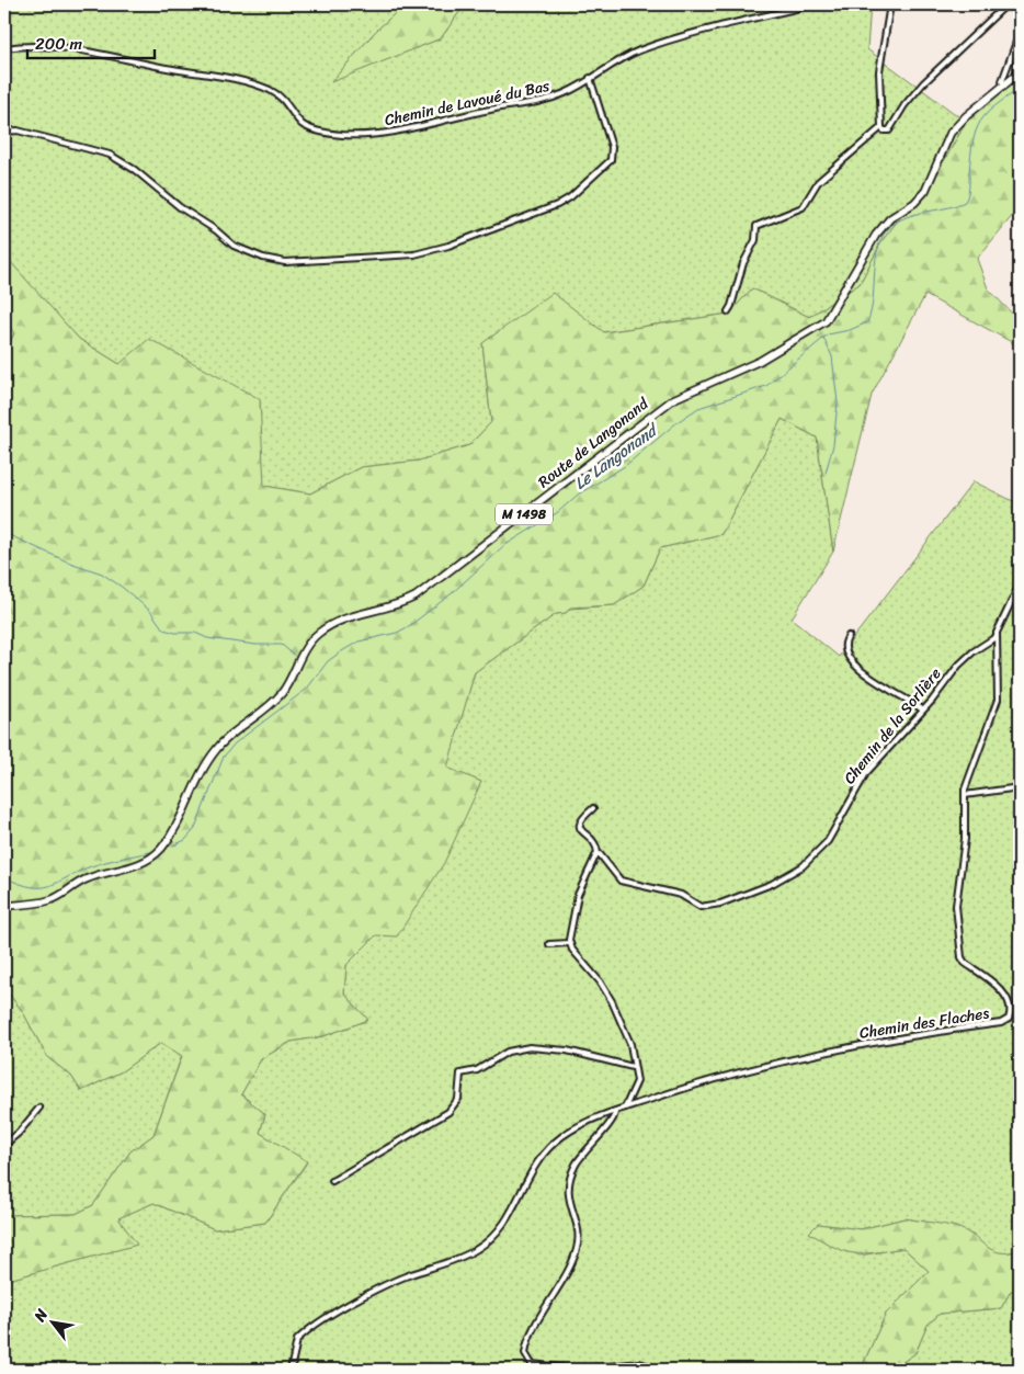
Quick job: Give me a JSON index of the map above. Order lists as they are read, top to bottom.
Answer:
{
  "streets": {
    "main road": ["Route de Langonand", "M 1498"],
    "street": ["Chemin de Lavoué du Bas", "Chemin de la Sorlière", "Chemin des Flaches"]
  },
  "crossings": [
    ["Chemin de la Sorlière", "Chemin des Flaches"]
  ],
  "water": ["Le Langonand"],
  "scale_bar": "200 m",
  "north": "top left"
}
